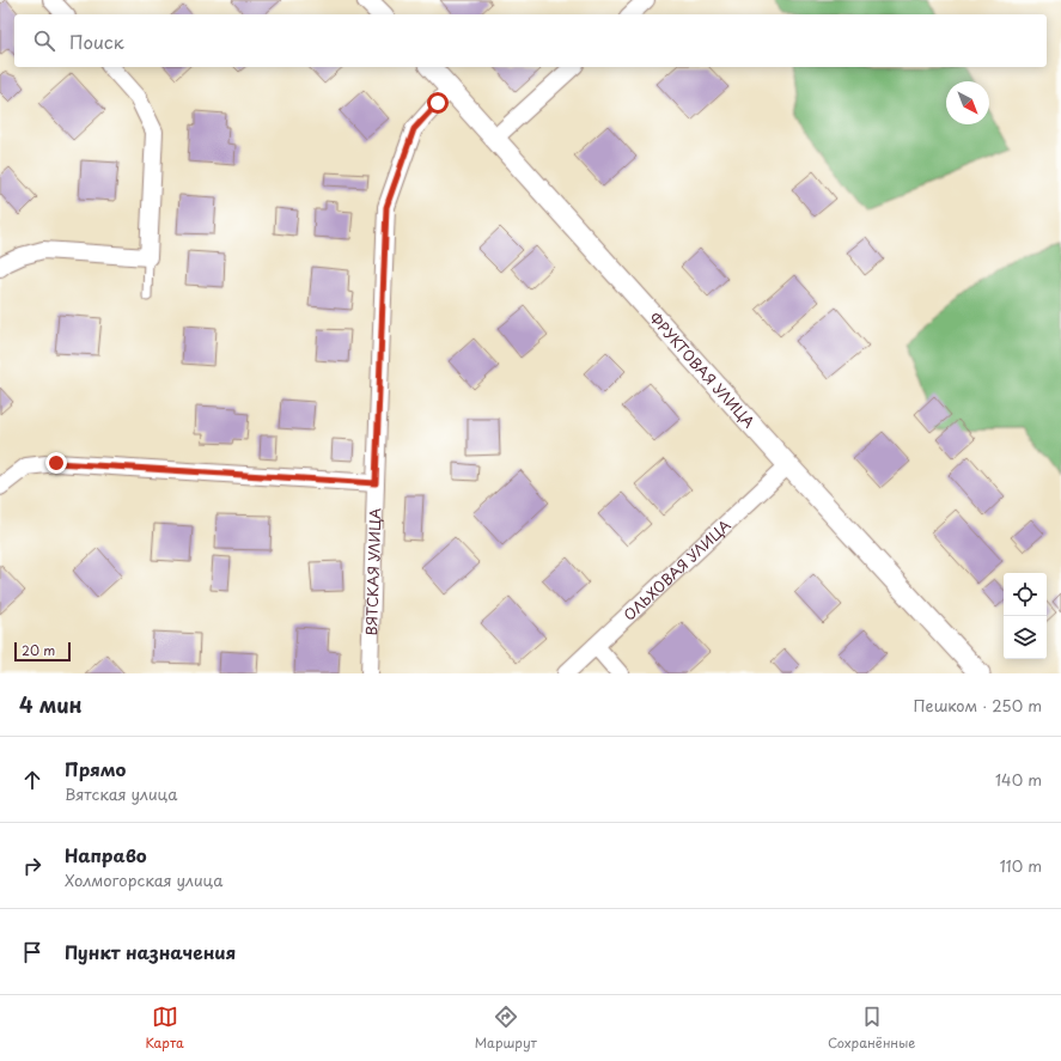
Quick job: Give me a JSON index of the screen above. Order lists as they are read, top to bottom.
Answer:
{
  "streets": {
    "street": ["ФРУКТОВАЯ УЛИЦА", "ОЛЬХОВАЯ УЛИЦА", "ВЯТСКАЯ УЛИЦА"]
  },
  "crossings": [
    ["ФРУКТОВАЯ УЛИЦА", "ОЛЬХОВАЯ УЛИЦА"],
    ["ФРУКТОВАЯ УЛИЦА", "ВЯТСКАЯ УЛИЦА"]
  ],
  "scale_bar": "20 m",
  "north": "bottom right",
  "page": {
    "search": "Поиск",
    "scale": "20 m",
    "heading": ["4 мин", "Пешком · 250 m"],
    "list": [
      ["Прямо", "Вятская улица", "140 m"],
      ["Направо", "Холмогорская улица", "110 m"],
      "Пункт назначения"
    ],
    "nav": ["Карта", "Маршрут", "Сохранённые"]
  }
}
